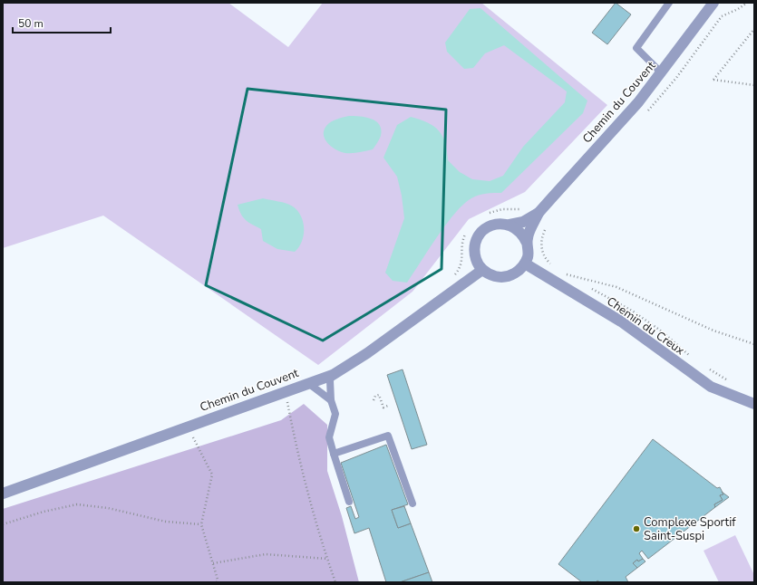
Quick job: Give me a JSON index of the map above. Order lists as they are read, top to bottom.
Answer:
{
  "streets": {
    "street": ["Chemin du Couvent", "Chemin du Creux"]
  },
  "crossings": [
    ["Chemin du Couvent", "Chemin du Creux"]
  ],
  "places": ["Complexe Sportif Saint-Suspi"],
  "scale_bar": "50 m"
}
